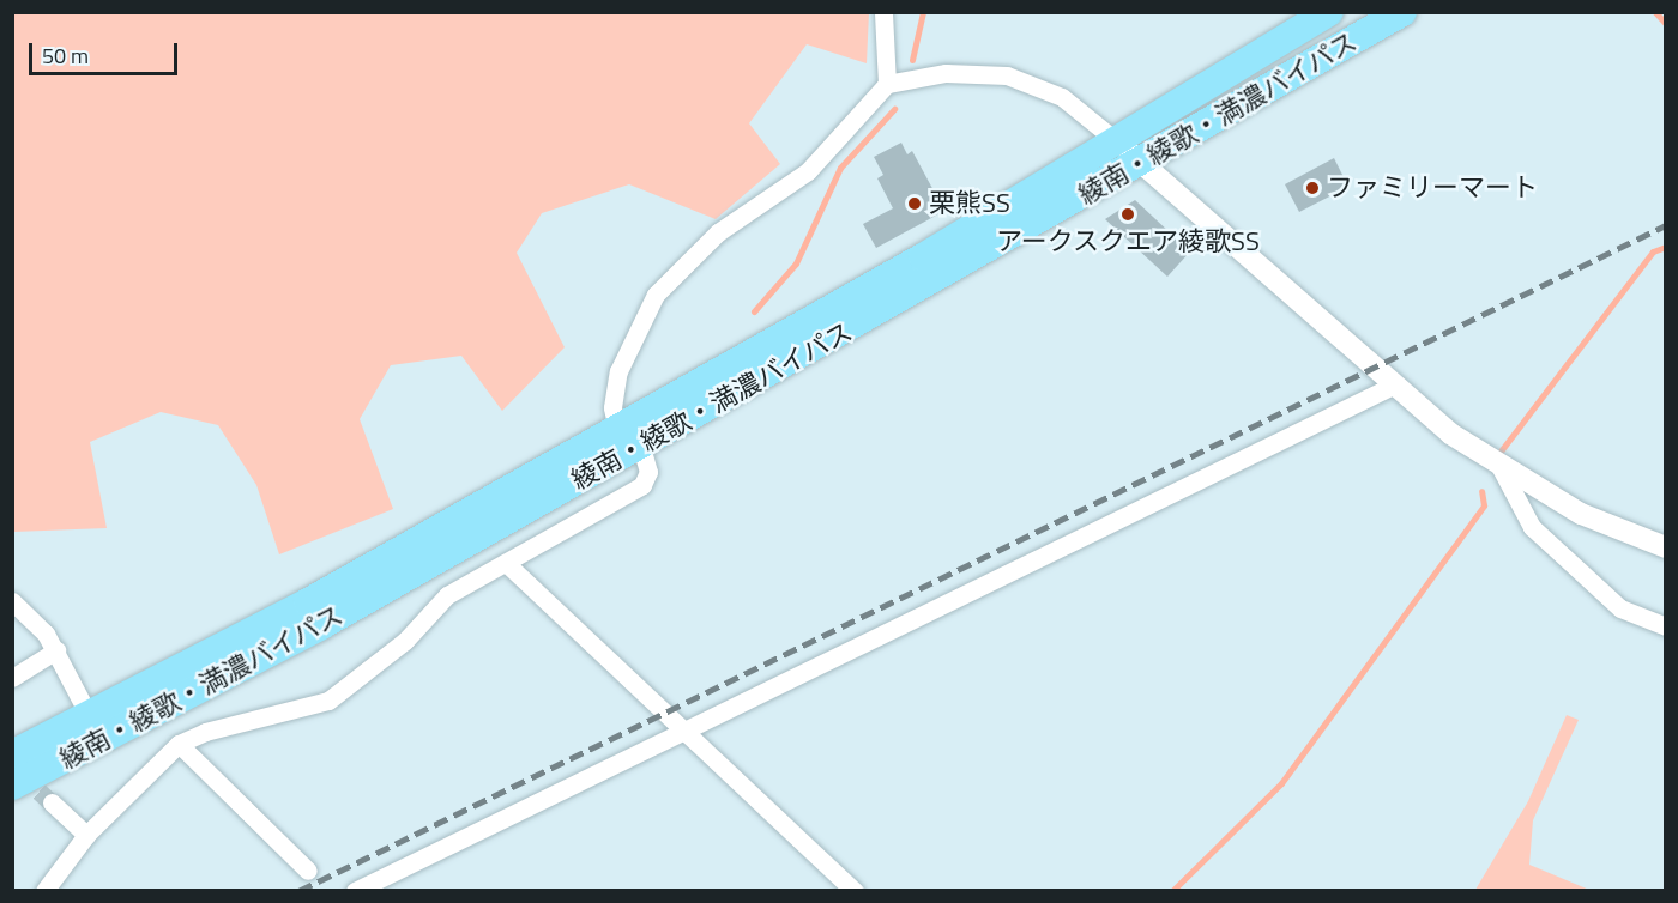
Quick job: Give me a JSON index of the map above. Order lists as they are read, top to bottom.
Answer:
{
  "streets": {
    "highway": ["綾南・綾歌・満濃バイパス"]
  },
  "places": ["ファミリーマート", "栗熊SS", "アークスクエア綾歌SS"],
  "scale_bar": "50 m"
}
